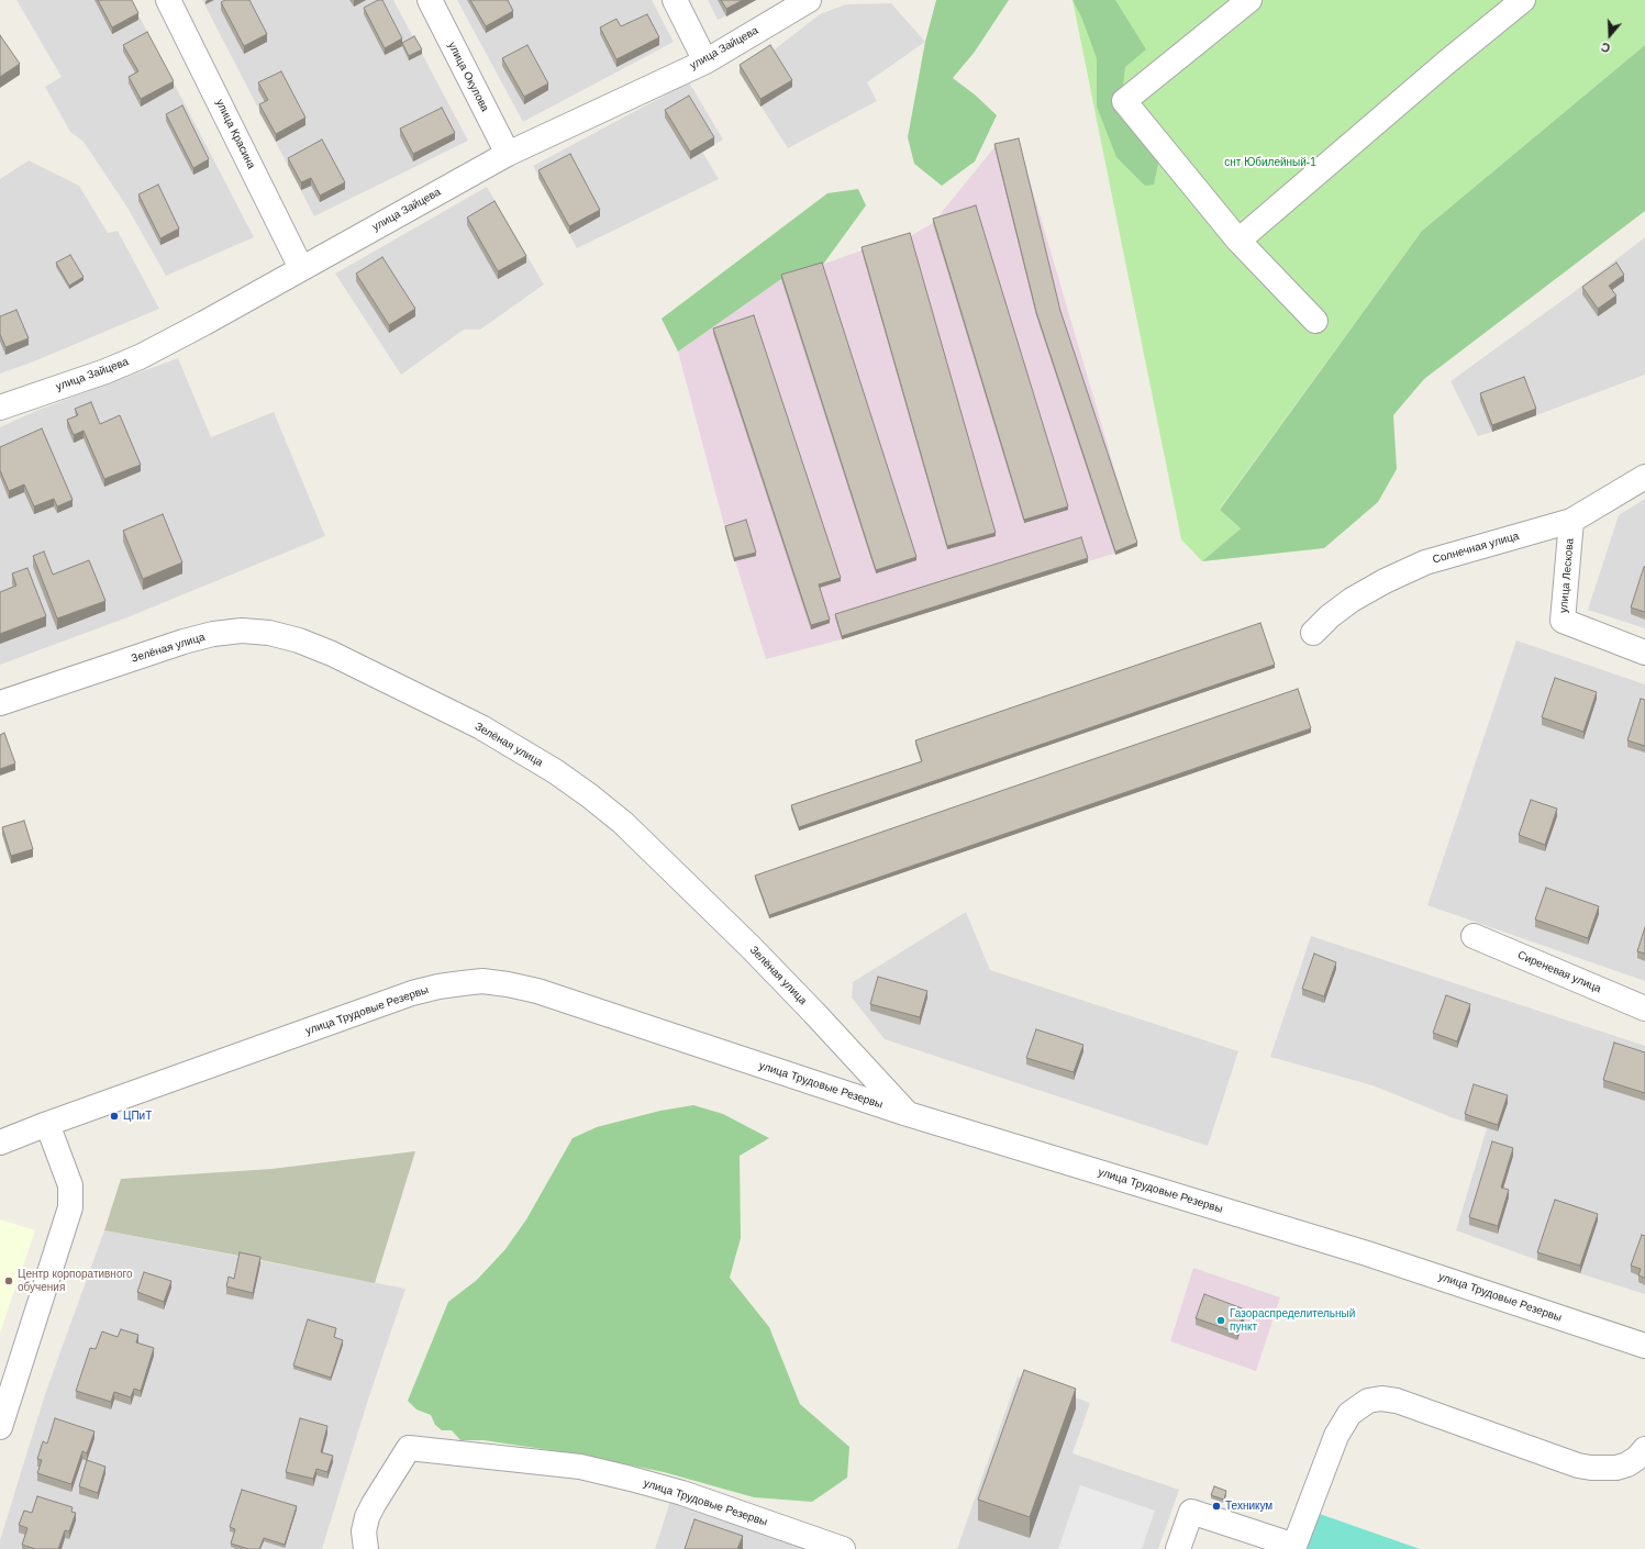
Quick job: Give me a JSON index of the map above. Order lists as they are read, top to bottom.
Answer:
{
  "streets": {
    "street": [
      "улица Зайцева",
      "улица Окулова",
      "улица Красина",
      "Солнечная улица",
      "улица Лескова",
      "Зелёная улица",
      "Сиреневая улица",
      "улица Трудовые Резервы"
    ]
  },
  "crossings": [
    ["улица Зайцева", "улица Окулова"],
    ["улица Зайцева", "улица Красина"],
    ["Солнечная улица", "улица Лескова"],
    ["Зелёная улица", "улица Трудовые Резервы"]
  ],
  "parks": ["снт Юбилейный-1"],
  "places": [
    "ЦПиТ",
    "Центр корпоративного обучения",
    "Газораспределительный пункт",
    "Техникум"
  ],
  "north": "bottom"
}
